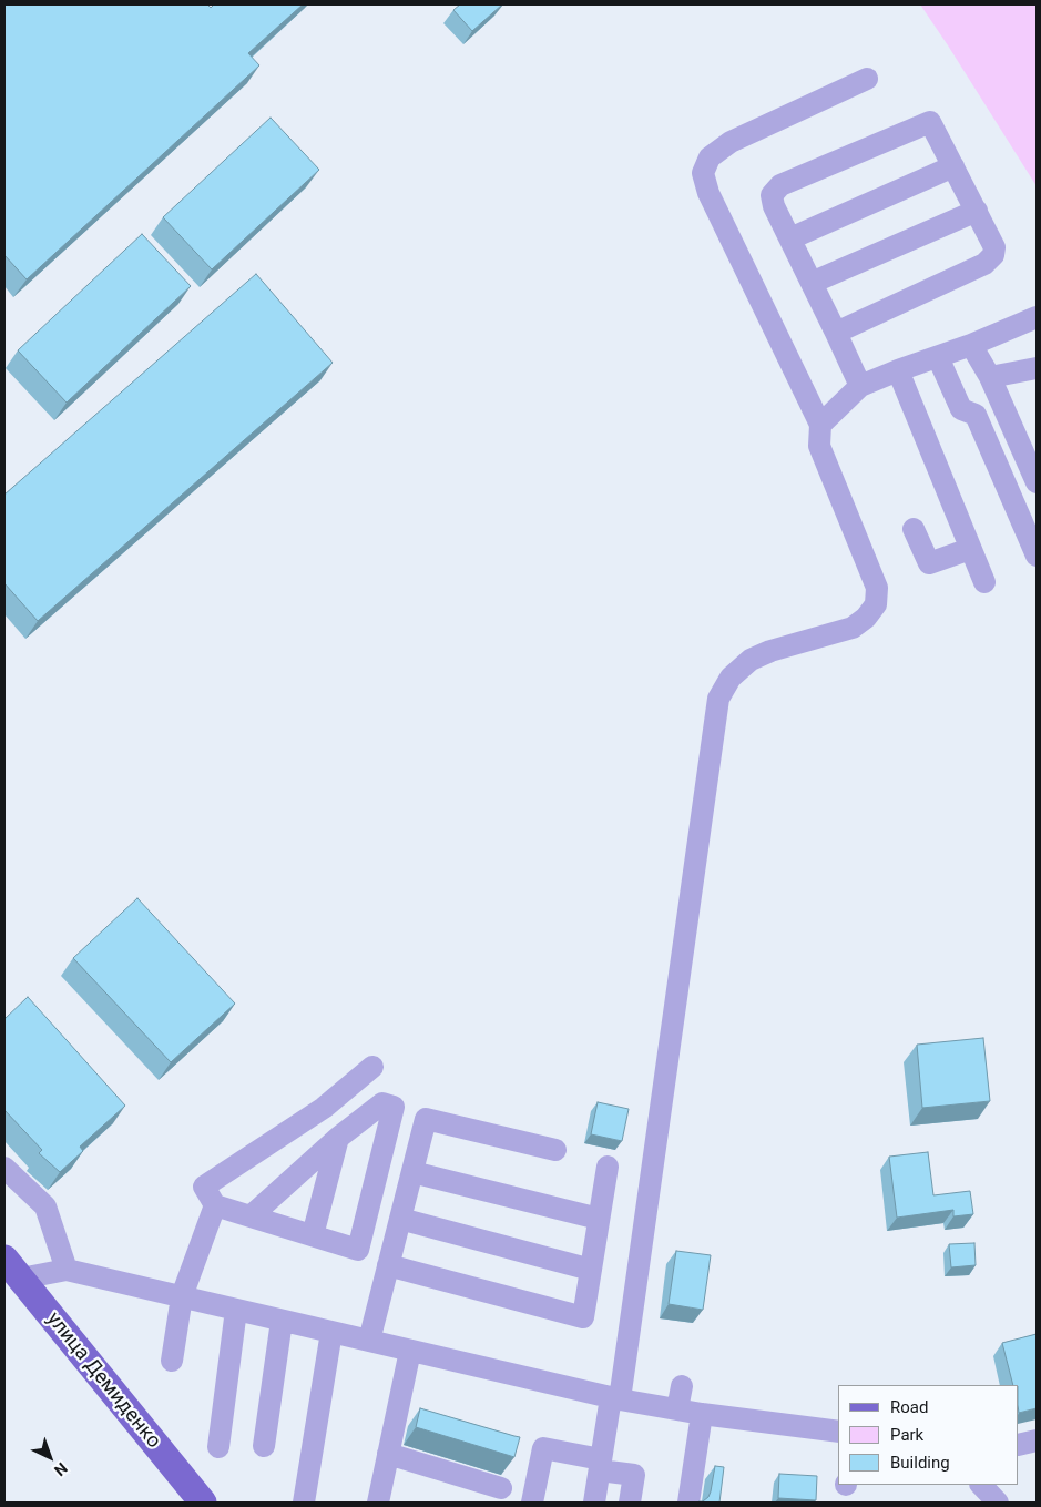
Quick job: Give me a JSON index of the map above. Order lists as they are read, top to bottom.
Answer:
{
  "streets": {
    "main road": ["улица Демиденко"]
  },
  "legend": ["Road", "Park", "Building"],
  "north": "bottom right"
}
